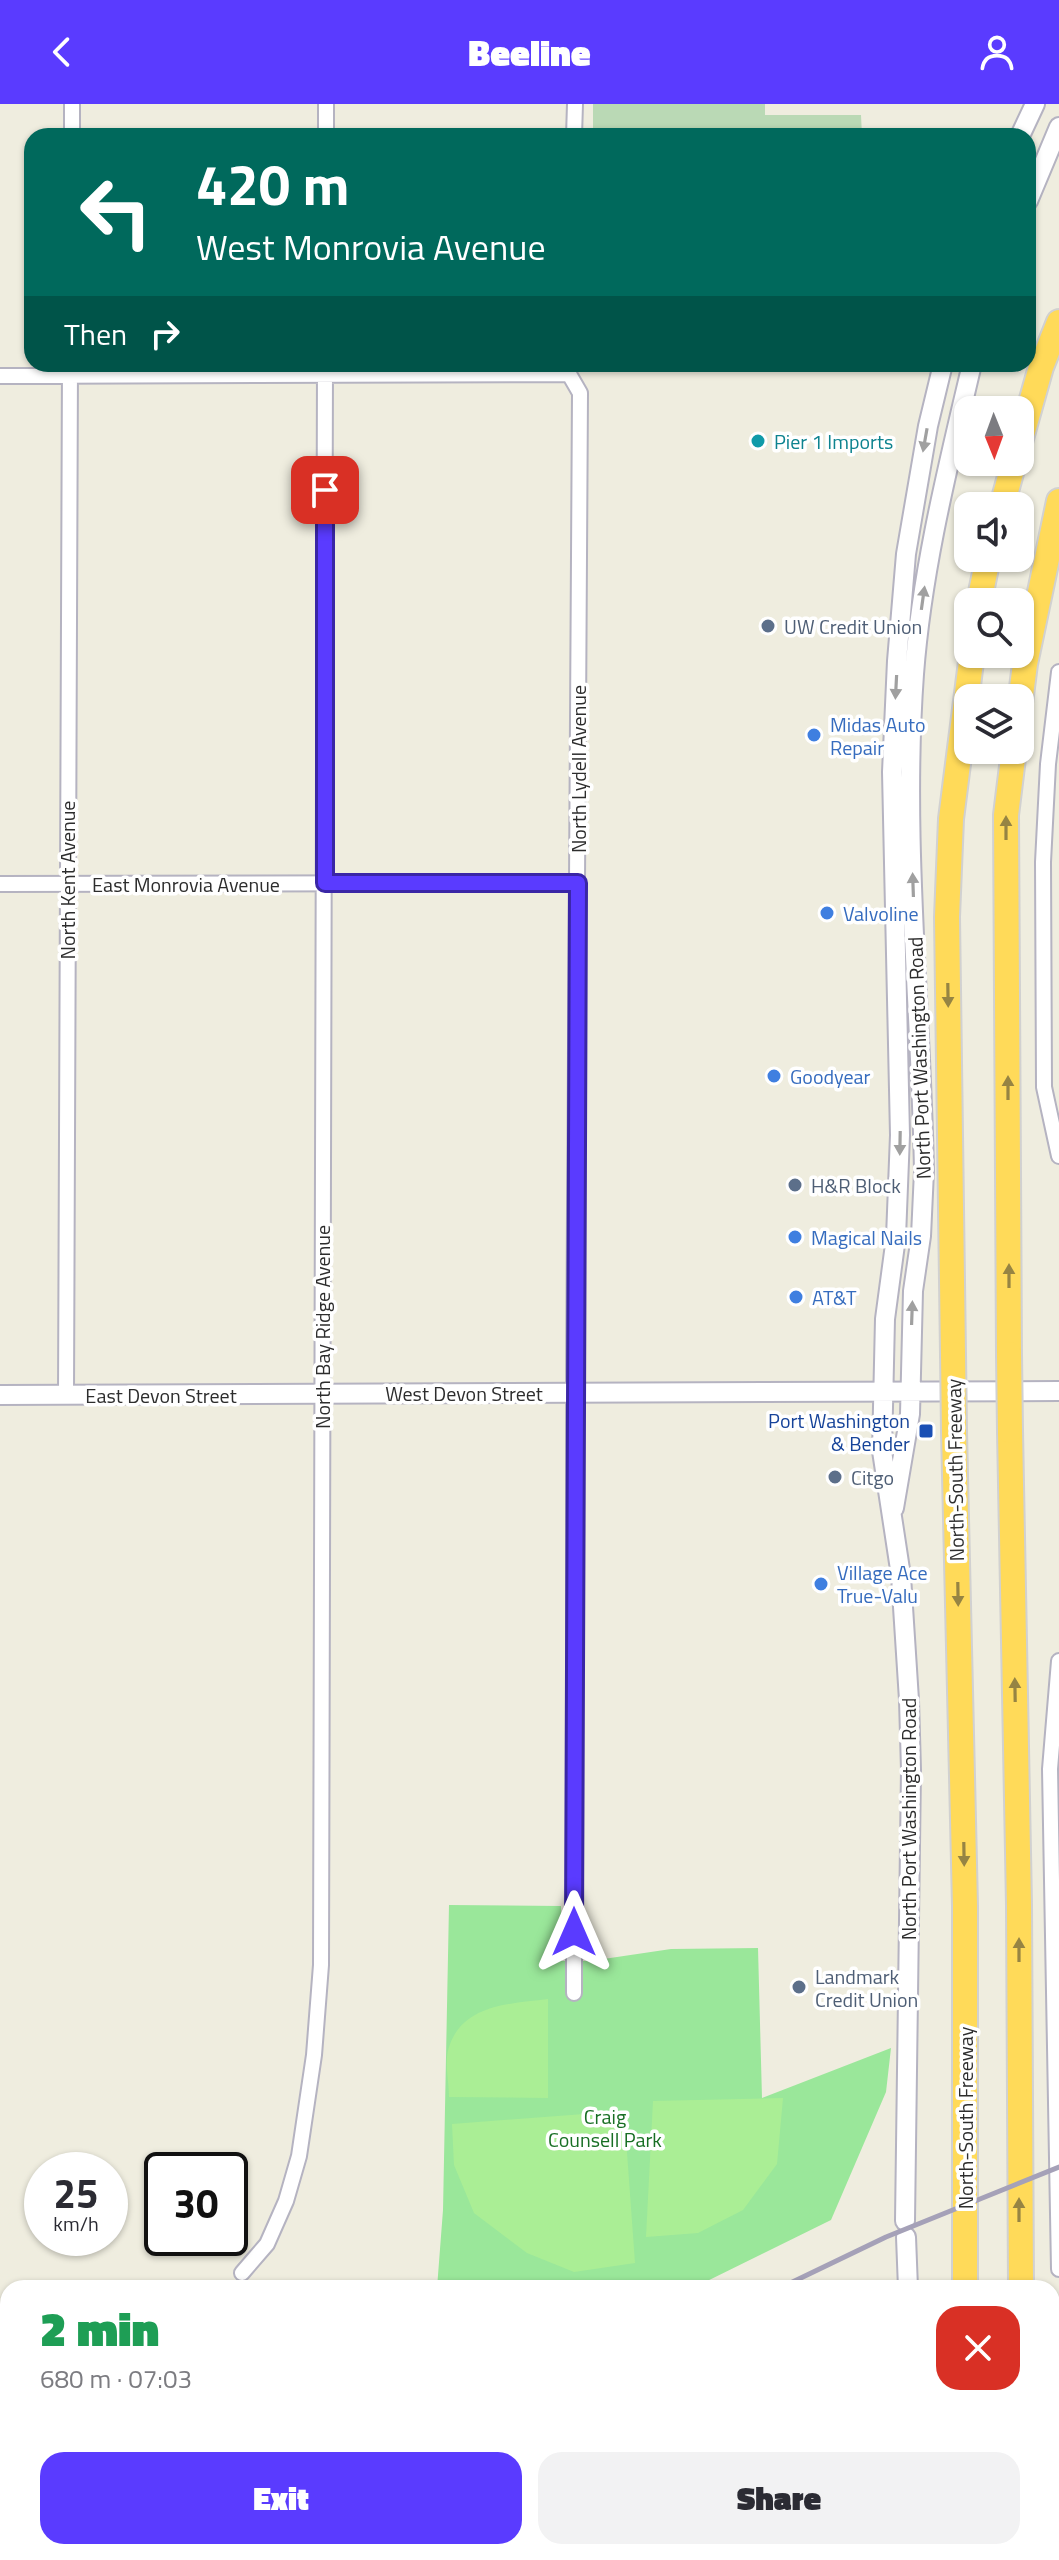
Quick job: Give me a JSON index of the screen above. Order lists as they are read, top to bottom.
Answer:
{
  "streets": {
    "highway": ["North-South Freeway"],
    "main road": ["North Port Washington Road", "West Devon Street", "East Devon Street"],
    "street": [
      "North Lydell Avenue",
      "North Kent Avenue",
      "East Monrovia Avenue",
      "North Bay Ridge Avenue"
    ]
  },
  "crossings": [
    ["North Lydell Avenue", "East Monrovia Avenue"],
    ["North Lydell Avenue", "West Devon Street"],
    ["North Kent Avenue", "East Monrovia Avenue"],
    ["North Kent Avenue", "East Devon Street"],
    ["East Monrovia Avenue", "North Bay Ridge Avenue"],
    ["North Port Washington Road", "West Devon Street"],
    ["North Bay Ridge Avenue", "West Devon Street"],
    ["North Bay Ridge Avenue", "East Devon Street"],
    ["West Devon Street", "East Devon Street"]
  ],
  "parks": ["Craig Counsell Park"],
  "places": {
    "other": [
      "Pier 1 Imports",
      "UW Credit Union",
      "Midas Auto Repair",
      "Valvoline",
      "Goodyear",
      "H&R Block",
      "Magical Nails",
      "AT&T",
      "Citgo",
      "Village Ace True-Valu",
      "Landmark Credit Union"
    ],
    "transit": ["Port Washington & Bender"]
  },
  "north": "bottom",
  "page": {
    "header": "Beeline",
    "turn": ["420 m", "West Monrovia Avenue"],
    "then": "Then",
    "speed": "25 km/h",
    "limit": "30",
    "heading": ["2 min", "680 m · 07:03"],
    "buttons": ["Exit", "Share"]
  }
}
